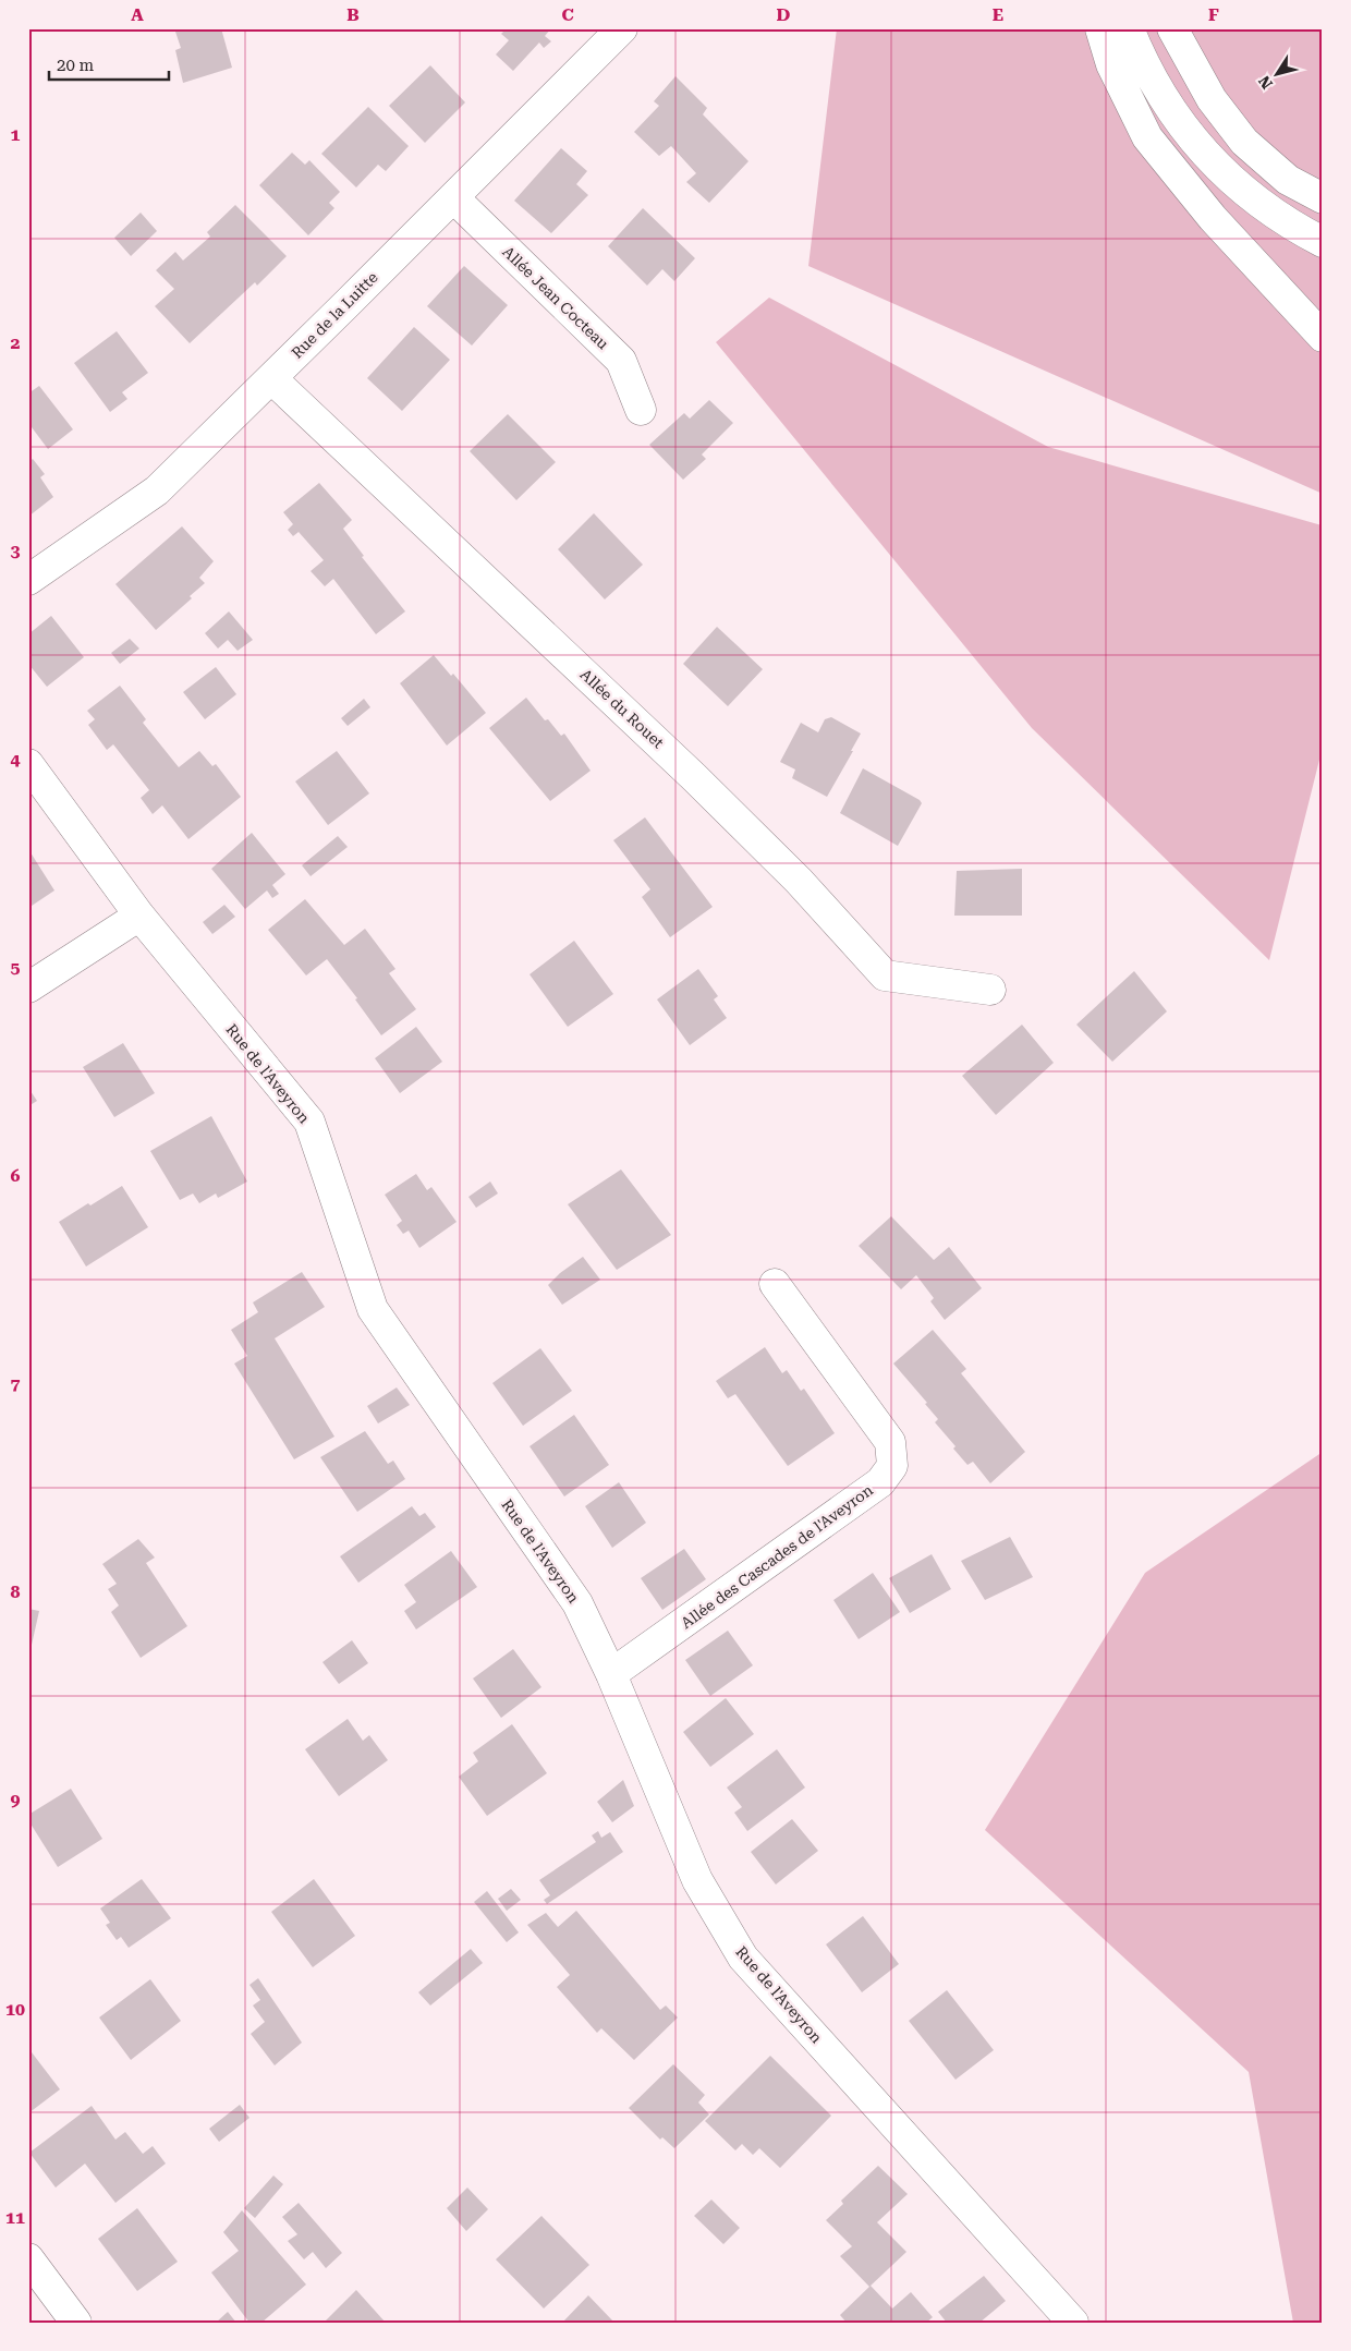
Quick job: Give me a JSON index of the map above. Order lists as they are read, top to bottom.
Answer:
{
  "streets": {
    "main road": [
      "Allée Jean Cocteau",
      "Rue de la Luitte",
      "Allée du Rouet",
      "Rue de l'Aveyron",
      "Allée des Cascades de l'Aveyron"
    ]
  },
  "crossings": [
    ["Allée Jean Cocteau", "Rue de la Luitte"],
    ["Rue de la Luitte", "Allée du Rouet"],
    ["Rue de l'Aveyron", "Allée des Cascades de l'Aveyron"]
  ],
  "scale_bar": "20 m",
  "north": "bottom left",
  "grid": {
    "columns": [
      "A",
      "B",
      "C",
      "D",
      "E",
      "F"
    ],
    "rows": [
      "1",
      "2",
      "3",
      "4",
      "5",
      "6",
      "7",
      "8",
      "9",
      "10",
      "11"
    ]
  }
}
